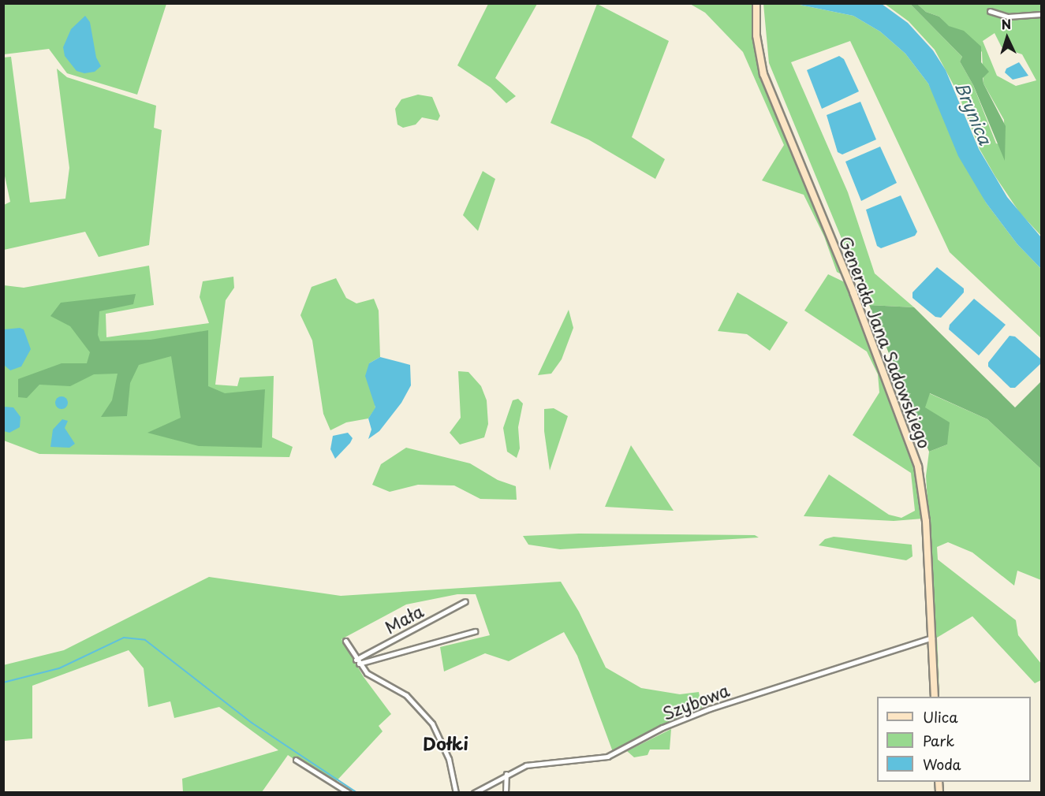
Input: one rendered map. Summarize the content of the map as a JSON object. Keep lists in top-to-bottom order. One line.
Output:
{"streets":{"street":["Generała Jana Sadowskiego","Mała","Szybowa"]},"crossings":[["Generała Jana Sadowskiego","Szybowa"]],"districts":["Dołki"],"water":["Brynica"],"legend":["Ulica","Park","Woda"],"north":"top"}
